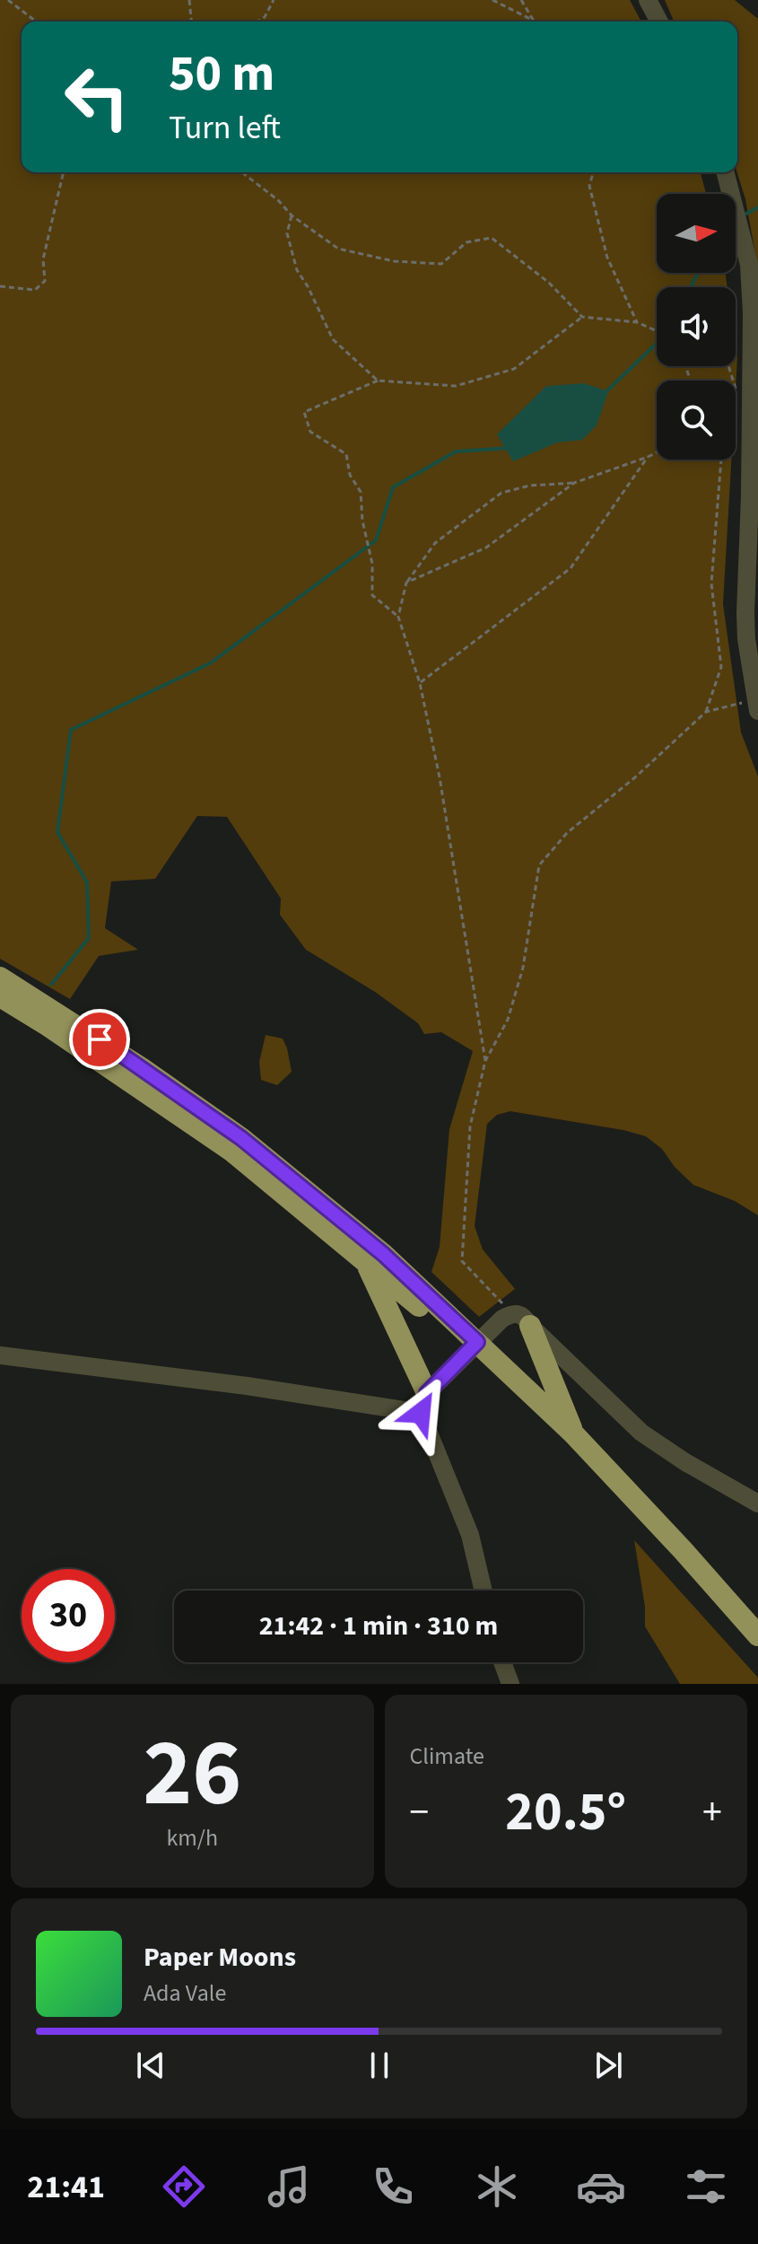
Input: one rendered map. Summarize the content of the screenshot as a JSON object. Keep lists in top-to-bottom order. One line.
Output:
{"north":"right","page":{"turn":["50 m","Turn left"],"limit":"30","trip":"21:42 · 1 min · 310 m","tile":[["26","km/h"],"Climate"],"heat":["−","20.5°","+"],"song":["Paper Moons","Ada Vale"],"tabs":"21:41"}}
